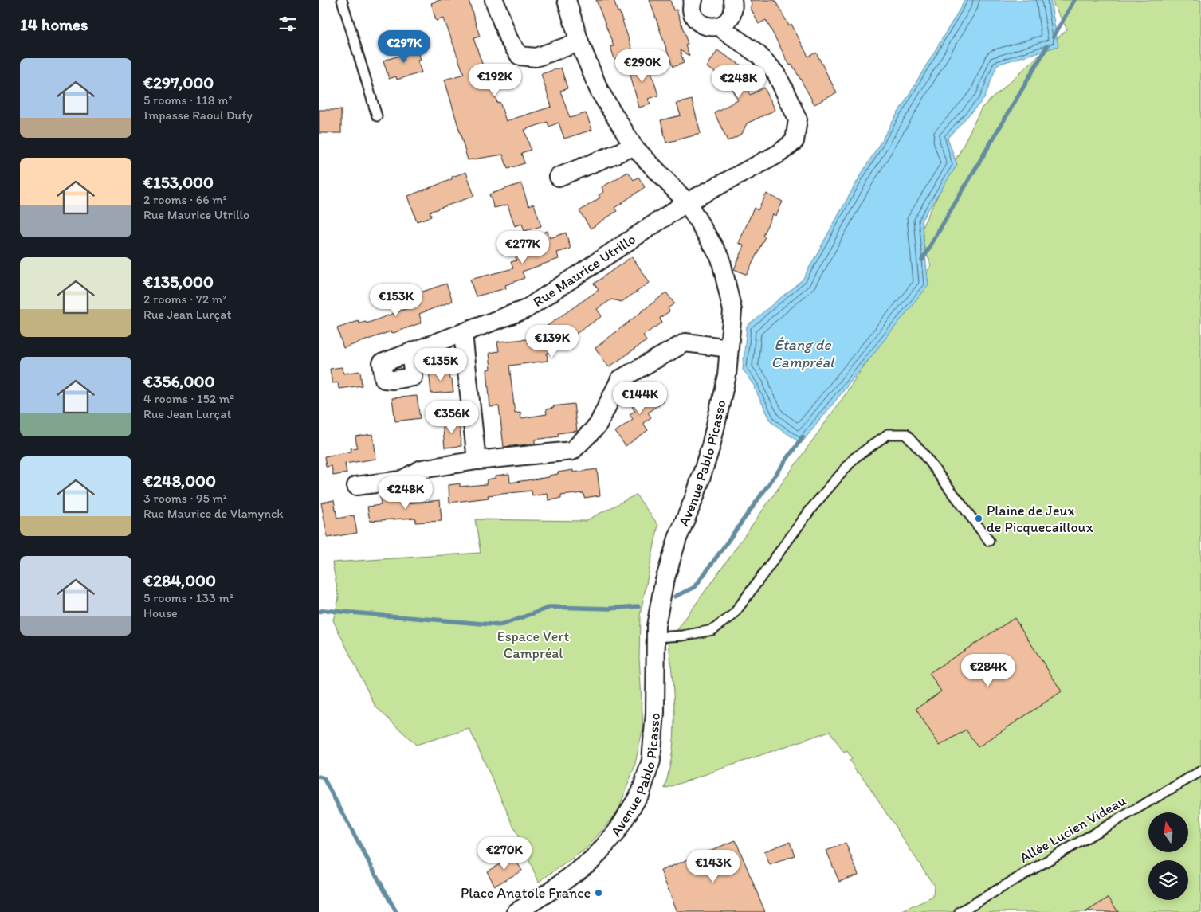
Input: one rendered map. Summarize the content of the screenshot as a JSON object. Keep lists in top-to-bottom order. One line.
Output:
{"streets":{"street":["Rue Maurice Utrillo","Avenue Pablo Picasso"],"lane":["Allée Lucien Videau"]},"crossings":[["Rue Maurice Utrillo","Avenue Pablo Picasso"]],"water":["Étang de Campréal"],"parks":["Espace Vert Campréal"],"places":["Plaine de Jeux de Picquecailloux","Place Anatole France"],"north":"top","page":{"heading":"14 homes","price":["€297K","€290K","€192K","€248K","€277K","€153K","€139K","€135K","€144K","€356K","€248K","€284K","€270K","€143K"],"list":[{"name":"€297,000","note":"5 rooms · 118 m² · Impasse Raoul Dufy"},{"name":"€153,000","note":"2 rooms · 66 m² · Rue Maurice Utrillo"},{"name":"€135,000","note":"2 rooms · 72 m² · Rue Jean Lurçat"},{"name":"€356,000","note":"4 rooms · 152 m² · Rue Jean Lurçat"},{"name":"€248,000","note":"3 rooms · 95 m² · Rue Maurice de Vlamynck"},{"name":"€284,000","note":"5 rooms · 133 m² · House"}]}}
